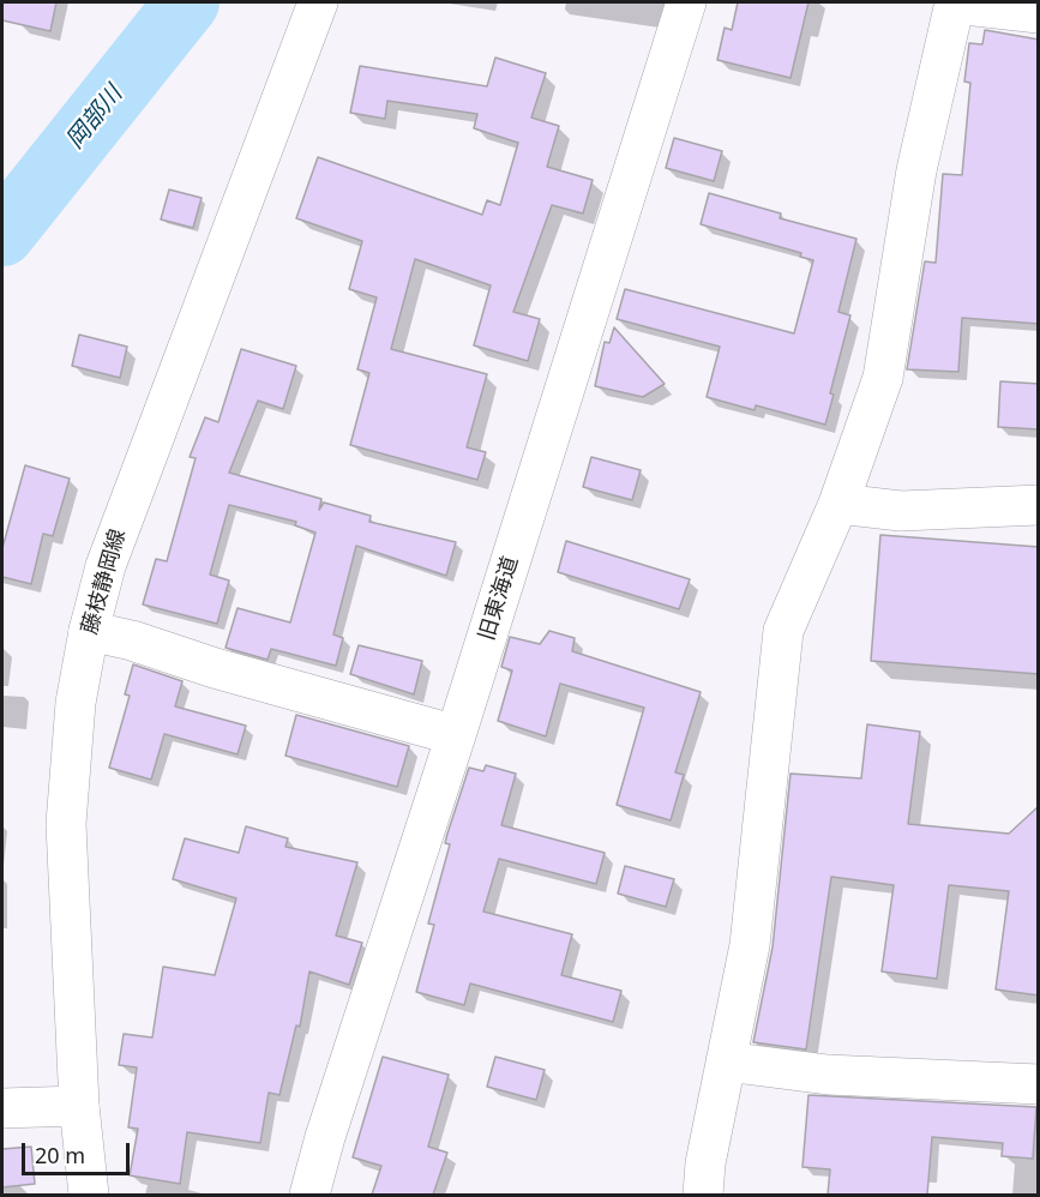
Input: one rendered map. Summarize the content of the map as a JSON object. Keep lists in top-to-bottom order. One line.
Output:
{"streets":{"street":["藤枝静岡線","旧東海道"]},"water":["岡部川"],"scale_bar":"20 m"}
